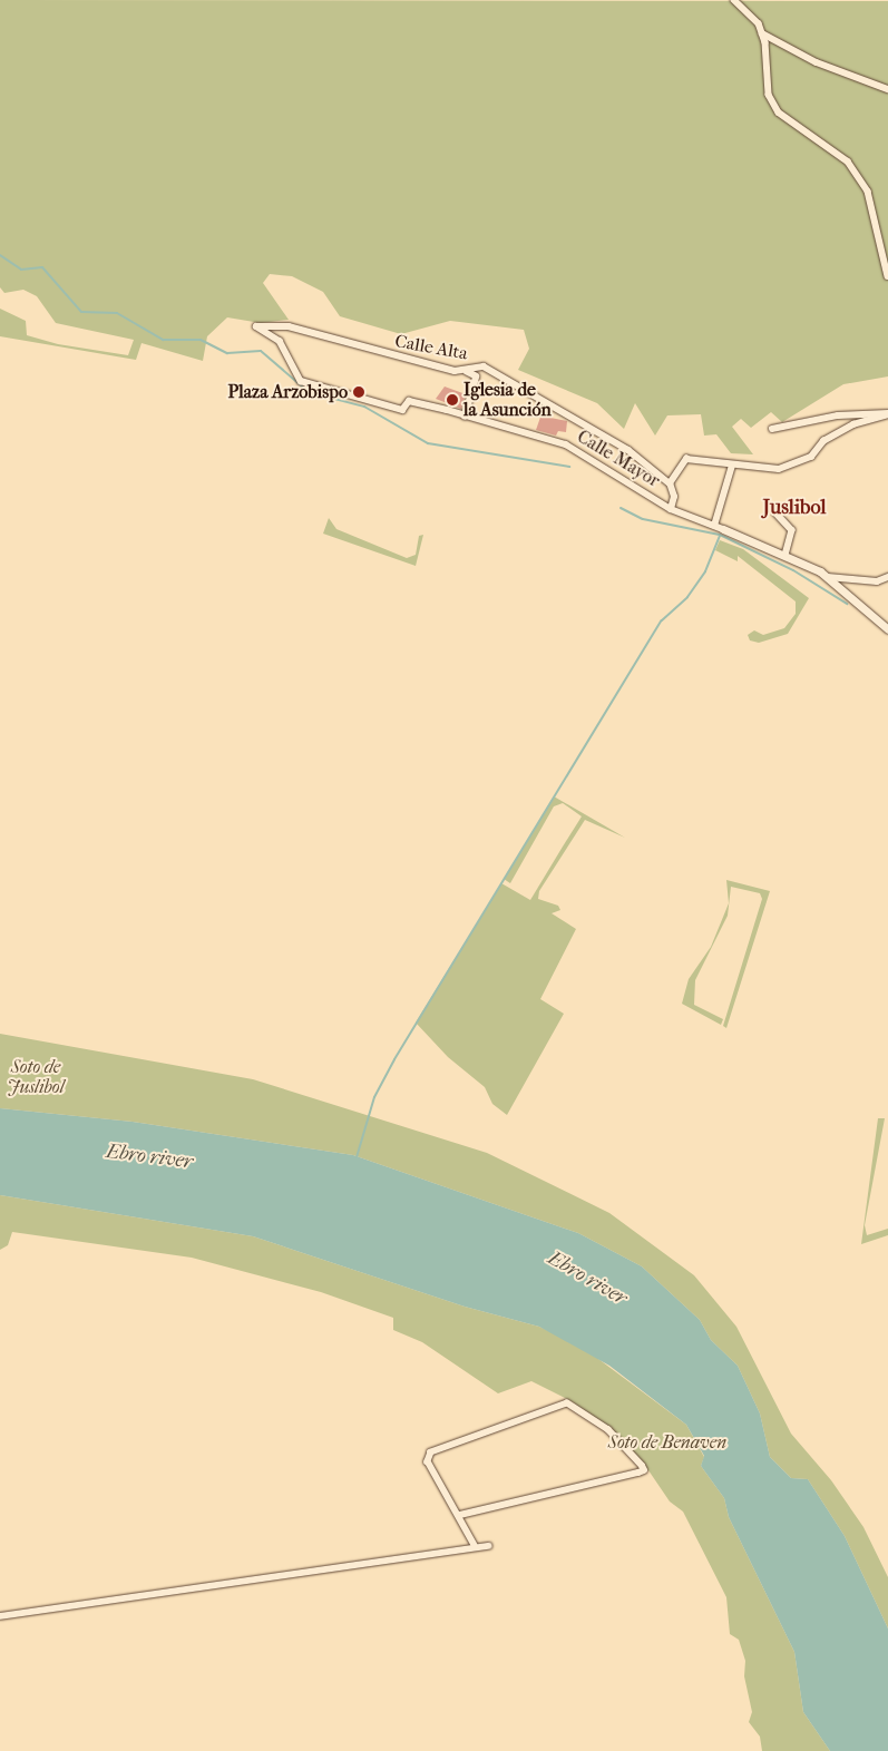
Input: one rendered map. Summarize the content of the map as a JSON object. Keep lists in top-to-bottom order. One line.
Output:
{"streets":{"street":["Calle Alta","Calle Mayor"]},"crossings":[["Calle Alta","Calle Mayor"]],"districts":["Juslibol"],"water":["Ebro river"],"parks":["Soto de Juslibol","Soto de Benaven"],"places":["Plaza Arzobispo","Iglesia de la Asunción"]}
